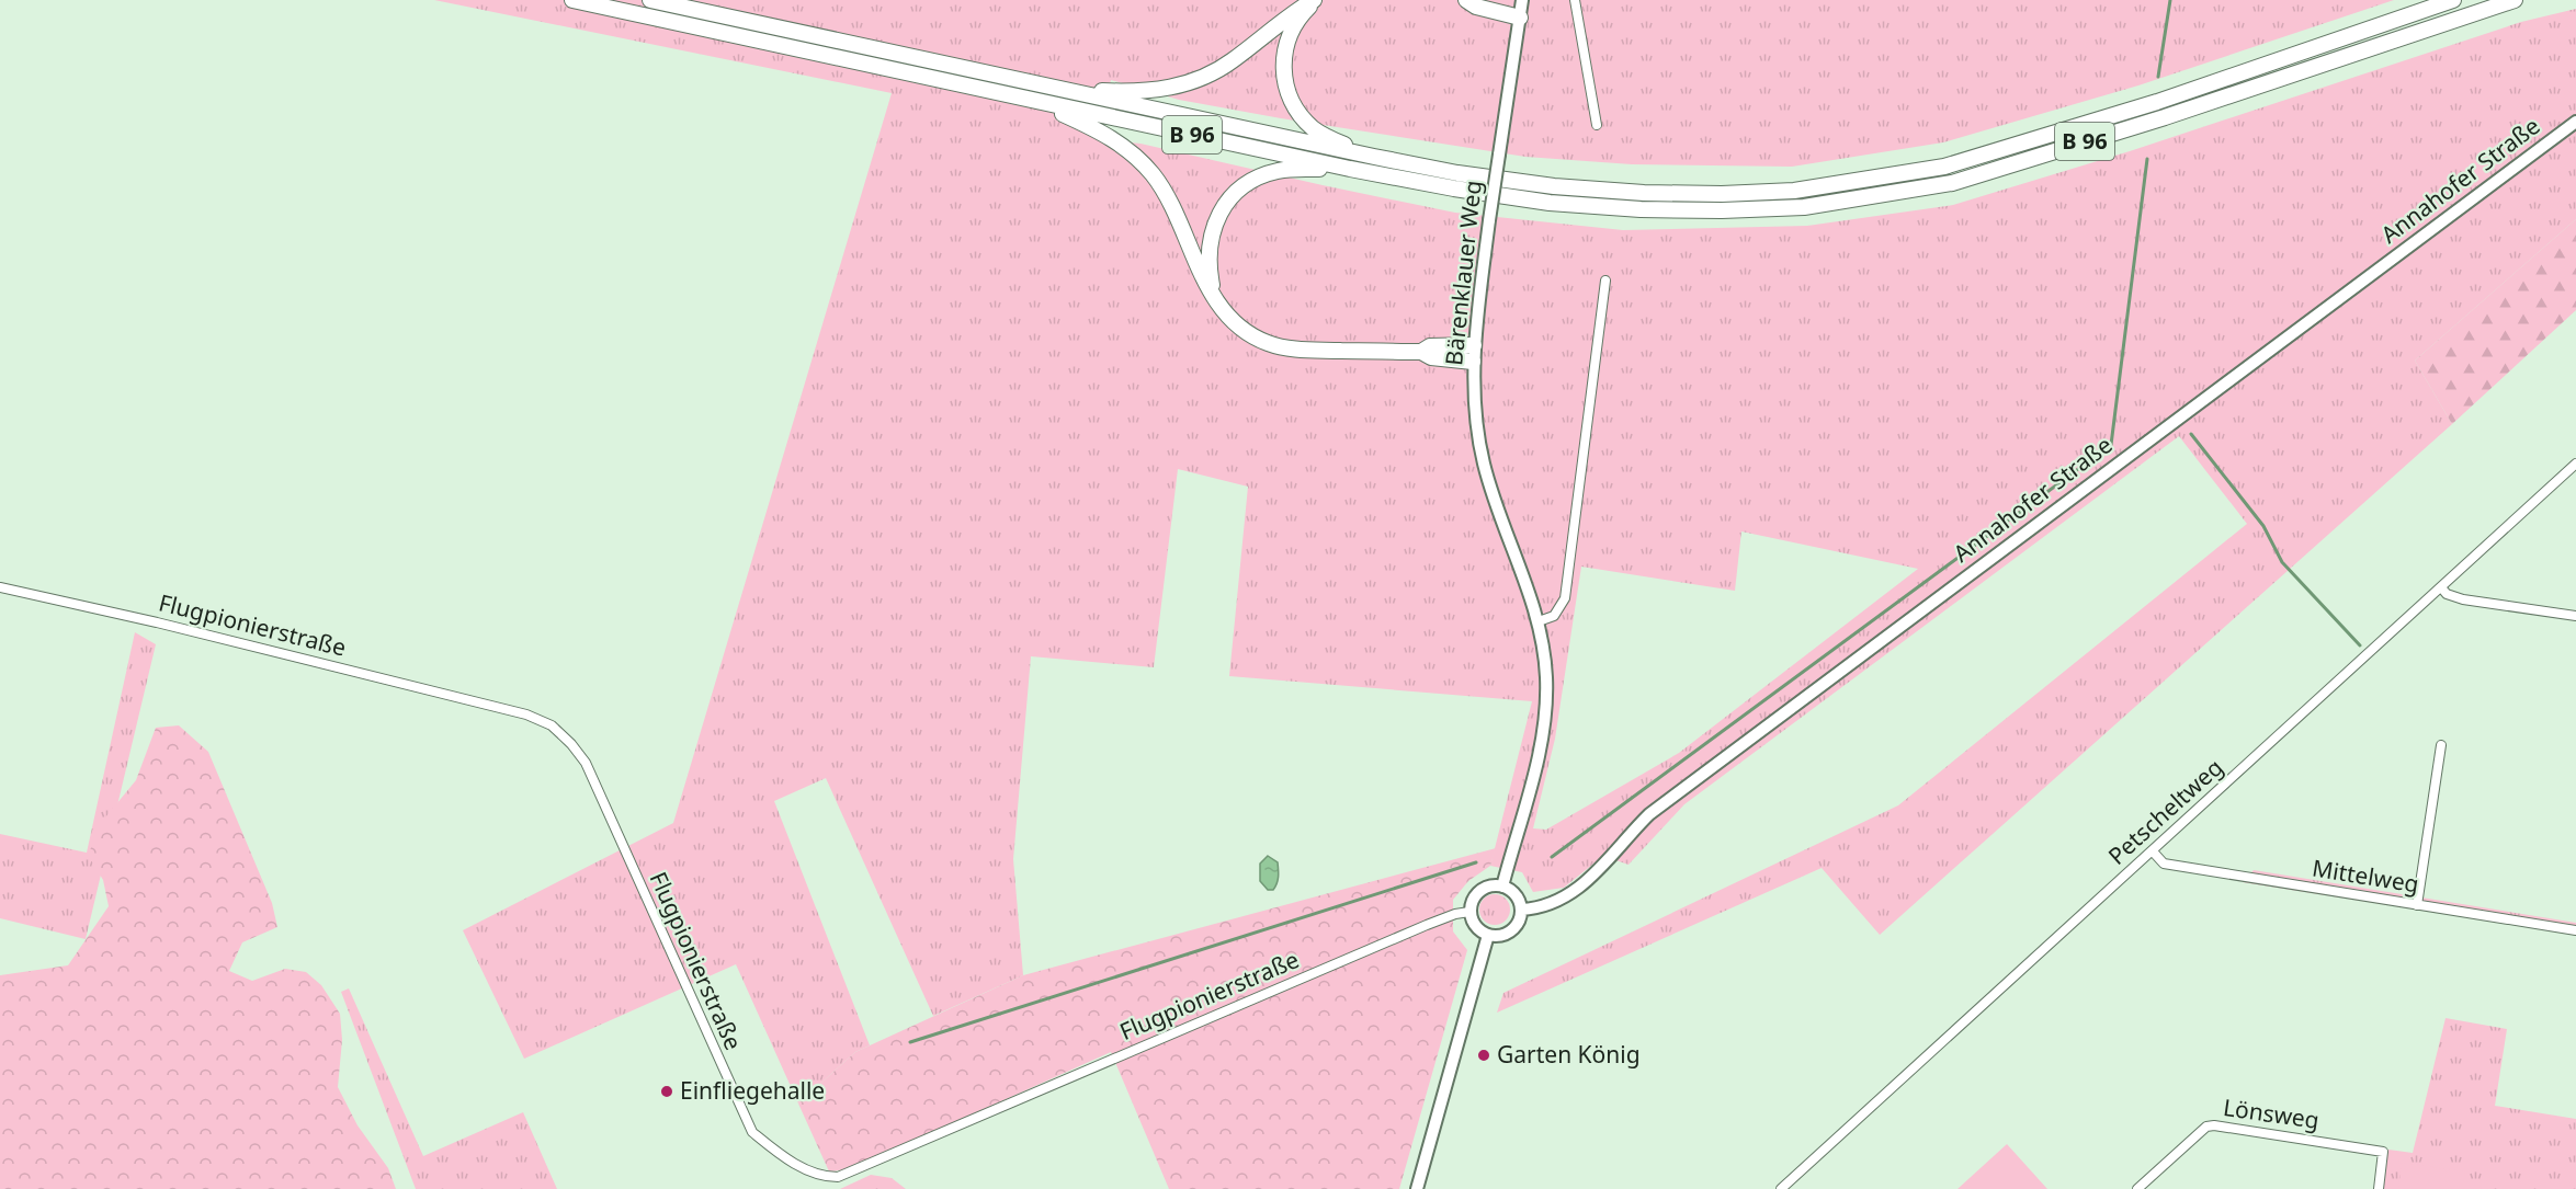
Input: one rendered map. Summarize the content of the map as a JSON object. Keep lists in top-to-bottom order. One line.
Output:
{"streets":{"highway":["B 96"],"street":["Annahofer Straße","Bärenklauer Weg","Flugpionierstraße","Petscheltweg","Mittelweg","Lönsweg"]},"crossings":[["Annahofer Straße","Bärenklauer Weg"],["Annahofer Straße","Flugpionierstraße"],["Bärenklauer Weg","Flugpionierstraße"],["Petscheltweg","Mittelweg"]],"places":["Garten König","Einfliegehalle"]}
